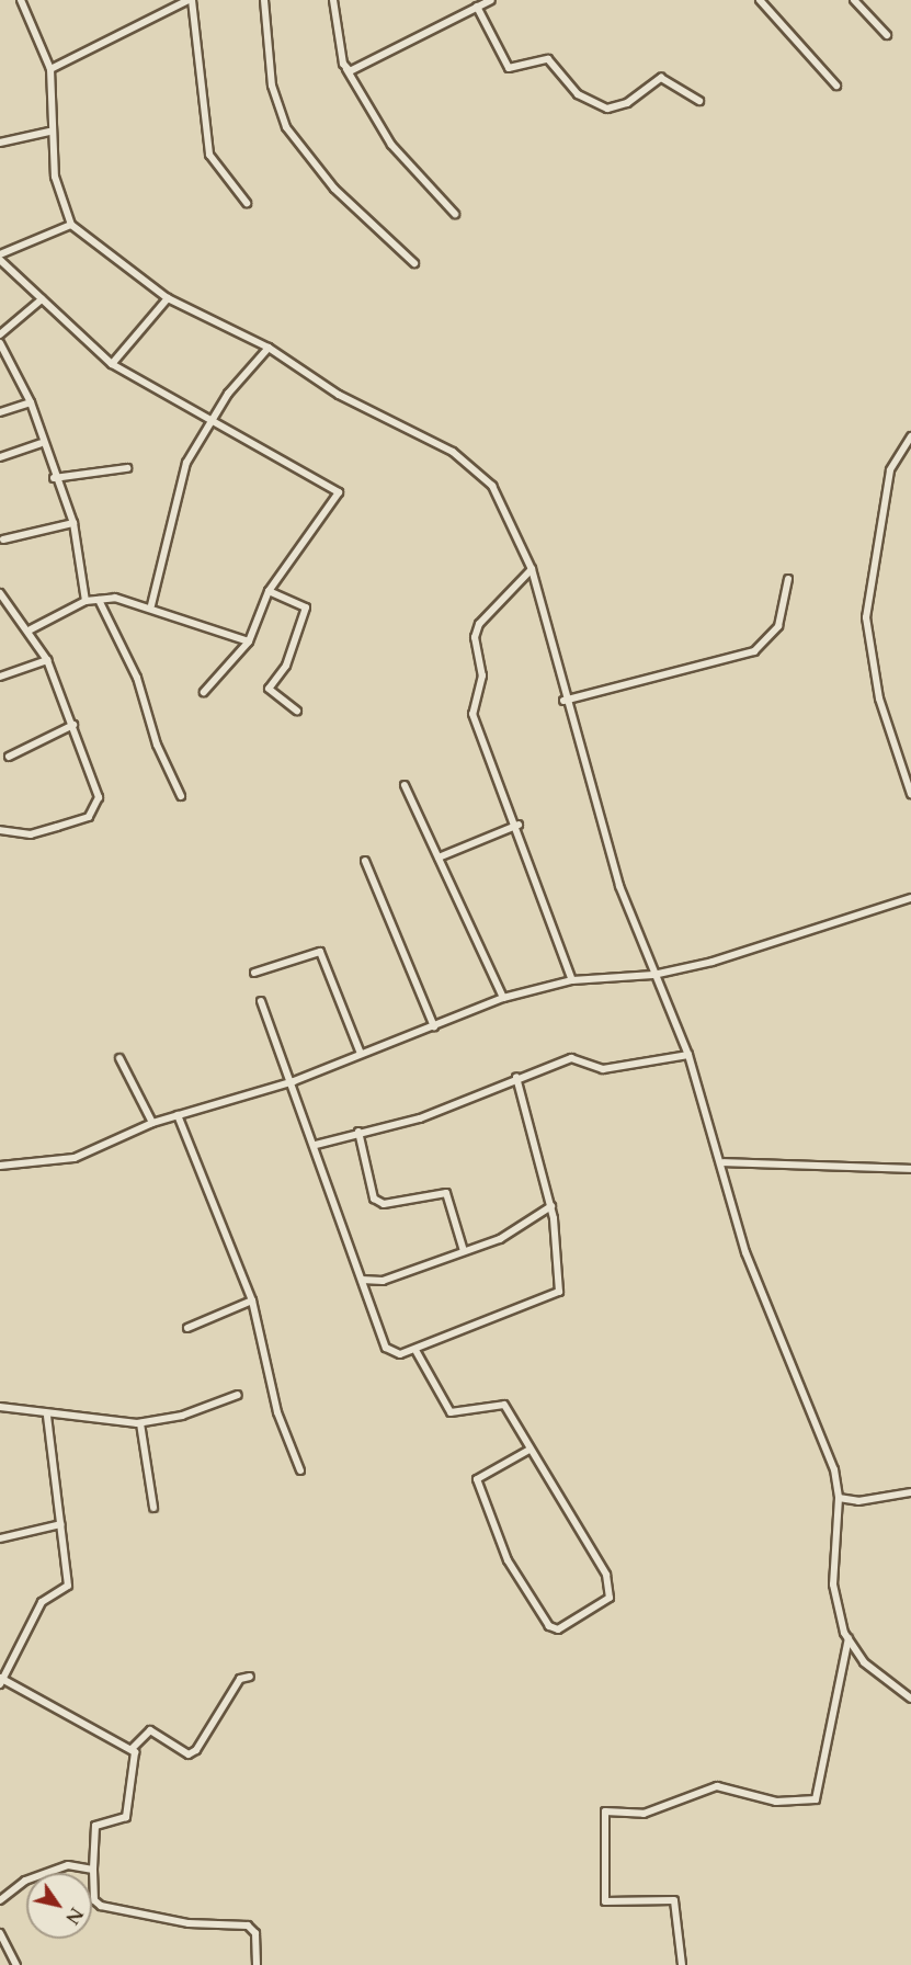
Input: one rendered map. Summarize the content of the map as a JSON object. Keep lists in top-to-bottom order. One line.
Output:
{"north":"bottom right"}
